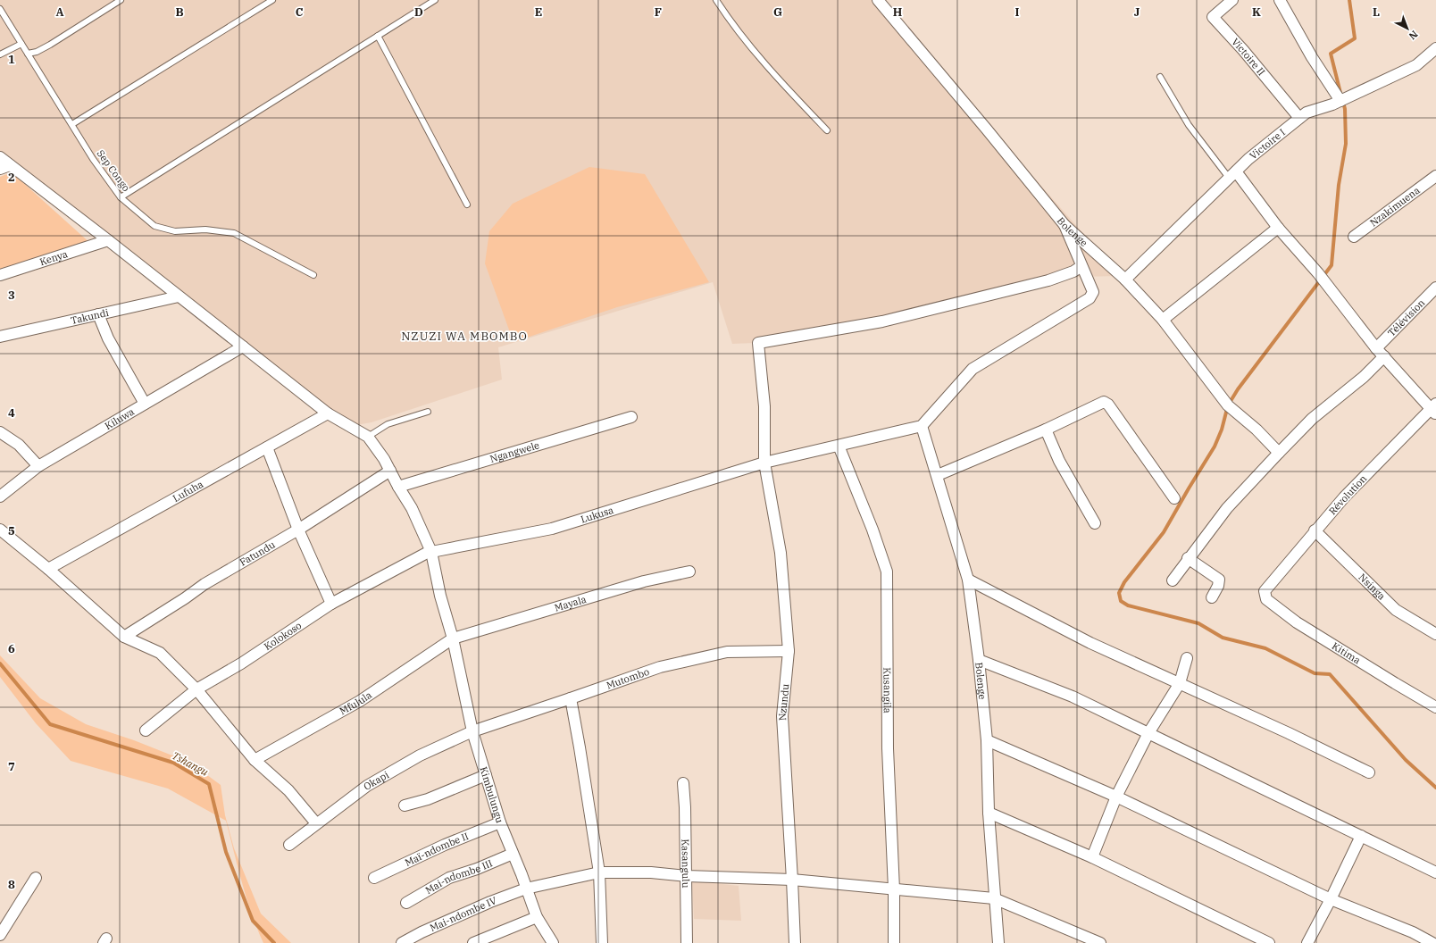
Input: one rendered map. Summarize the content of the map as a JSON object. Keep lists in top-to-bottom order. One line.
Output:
{"streets":{"street":["Victoire II","Victoire I","Nzakimuena","Bolenge","Kenya","Takundi","Télévision","Kiluwa","Ngangwele","Lufuha","Révolution","Lukusa","Fatundu","Nsinga","Mayala","Kolokoso","Kitima","Mutombo","Kusangila","Nzundu","Mfulula","Okapi","Kimbulungu","Maï-ndombe II","Kasangulu","Mai-ndombe III","Mai-ndombe IV"],"lane":["Sep Congo"]},"crossings":[["Victoire II","Victoire I"],["Victoire I","Bolenge"],["Bolenge","Télévision"],["Bolenge","Lukusa"],["Bolenge","Mai-ndombe IV"],["Ngangwele","Kimbulungu"],["Révolution","Nsinga"],["Révolution","Kitima"],["Lukusa","Kolokoso"],["Lukusa","Kusangila"],["Lukusa","Nzundu"],["Lukusa","Kimbulungu"],["Fatundu","Kimbulungu"],["Mayala","Mfulula"],["Mayala","Kimbulungu"],["Kolokoso","Kimbulungu"],["Mutombo","Nzundu"],["Mutombo","Okapi"],["Mutombo","Kimbulungu"],["Kusangila","Mai-ndombe IV"],["Nzundu","Mai-ndombe IV"],["Mfulula","Kimbulungu"],["Okapi","Kimbulungu"],["Kimbulungu","Maï-ndombe II"],["Kimbulungu","Mai-ndombe III"],["Kimbulungu","Mai-ndombe IV"],["Kasangulu","Mai-ndombe IV"]],"districts":["NZUZI WA MBOMBO"],"water":["Tshangu"],"north":"bottom right","grid":{"columns":["A","B","C","D","E","F","G","H","I","J","K","L"],"rows":["1","2","3","4","5","6","7","8"]}}
